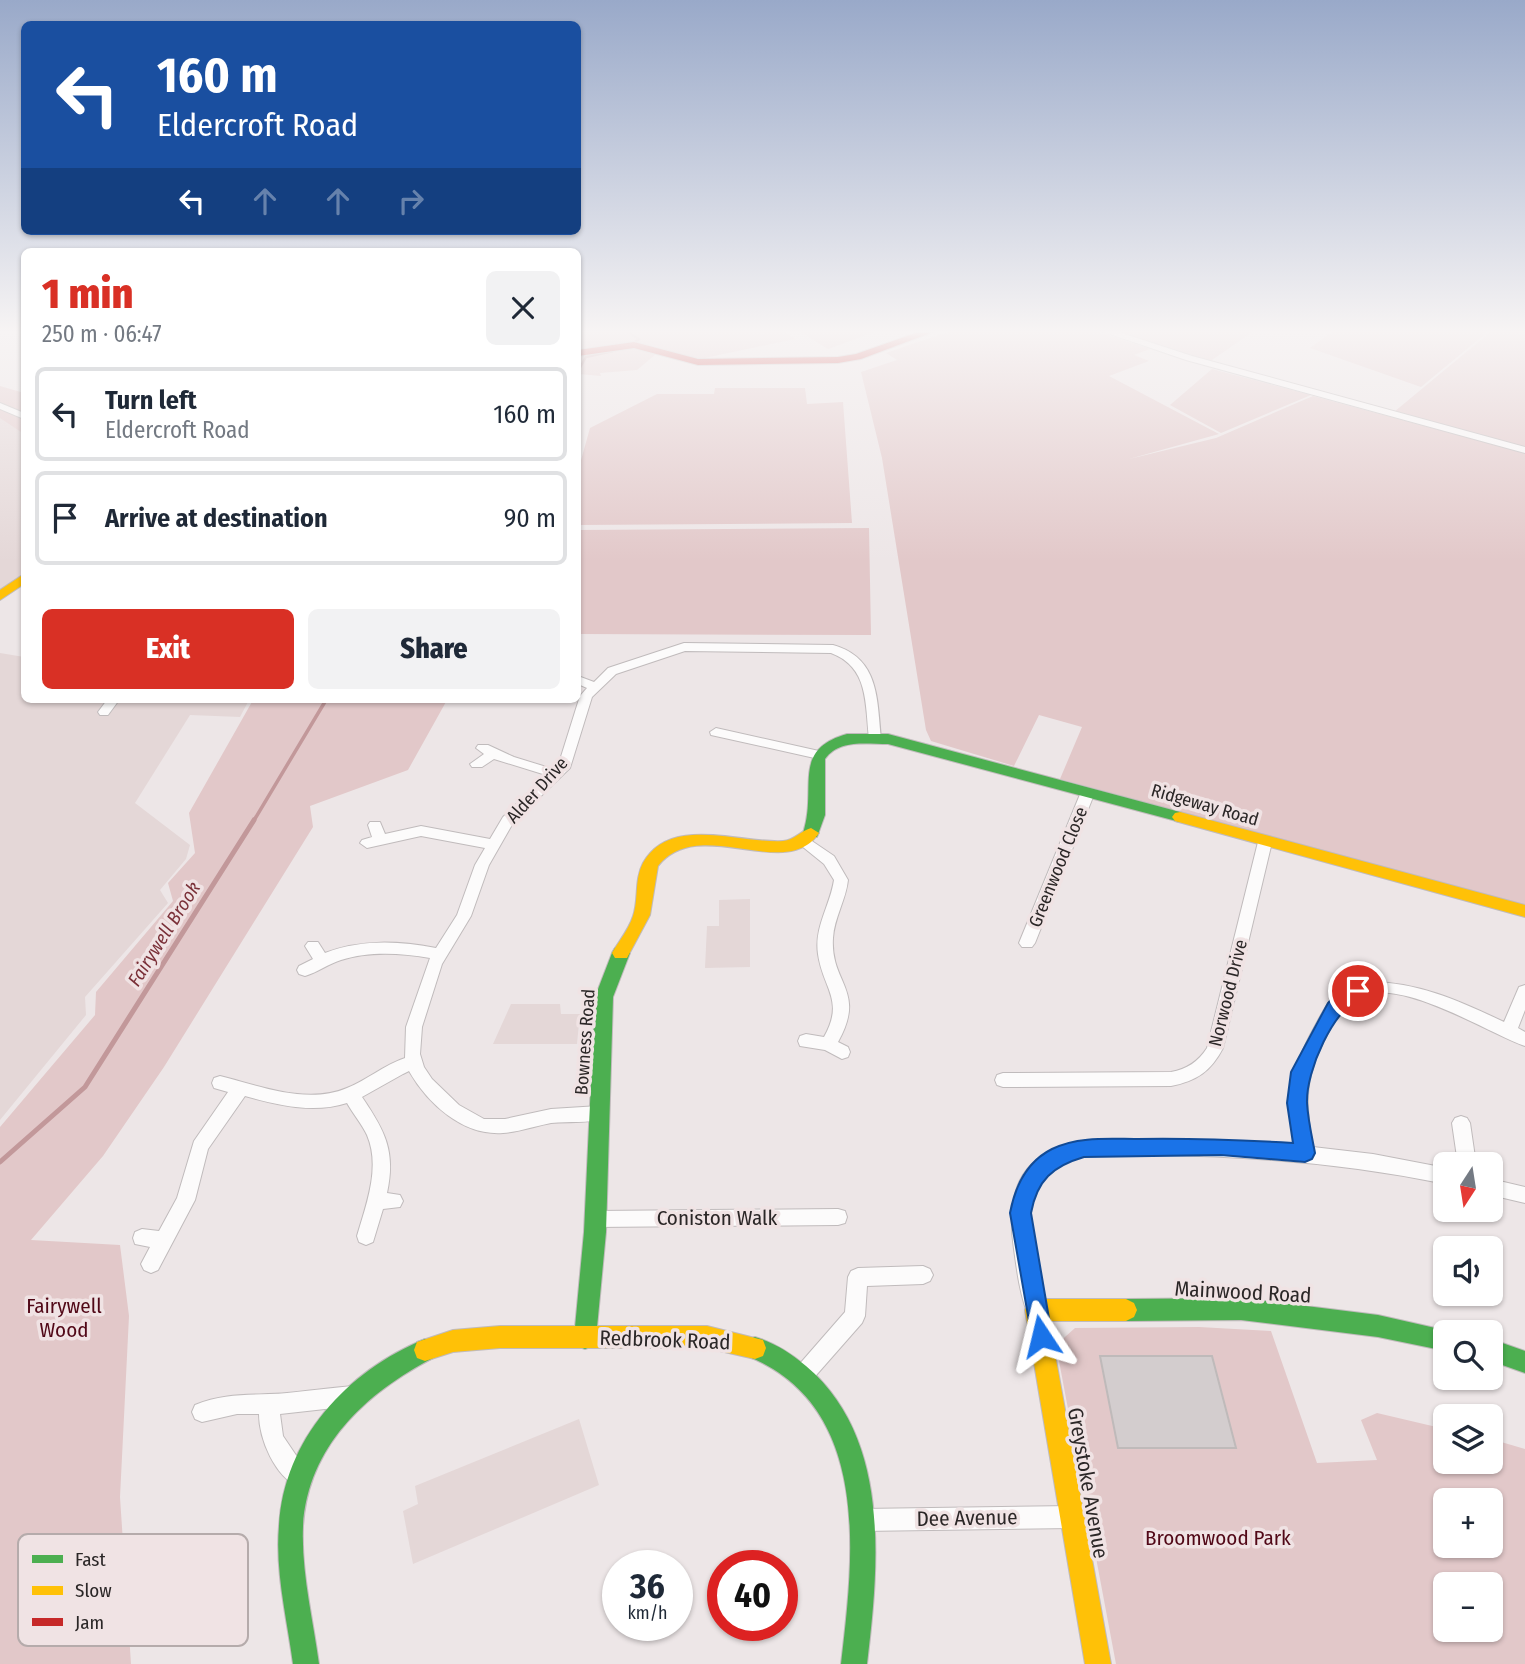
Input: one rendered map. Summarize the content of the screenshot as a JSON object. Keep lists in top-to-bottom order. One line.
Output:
{"streets":{"street":["Alder Drive","Ridgeway Road","Greenwood Close","Norwood Drive","Bowness Road","Coniston Walk","Mainwood Road","Redbrook Road","Greystoke Avenue","Dee Avenue"]},"crossings":[["Ridgeway Road","Greenwood Close"],["Ridgeway Road","Norwood Drive"],["Bowness Road","Coniston Walk"],["Bowness Road","Redbrook Road"],["Mainwood Road","Greystoke Avenue"],["Redbrook Road","Dee Avenue"],["Greystoke Avenue","Dee Avenue"]],"water":["Fairywell Brook"],"parks":["Fairywell Wood","Broomwood Park"],"legend":["Fast","Slow","Jam"],"north":"bottom","page":{"turn":["160 m","Eldercroft Road"],"heading":["1 min","250 m · 06:47"],"list":[{"name":"Turn left","note":"Eldercroft Road","value":"160 m"},{"name":"Arrive at destination","value":"90 m"}],"buttons":["Exit","Share"],"map_buttons":["+","−"],"speed":"36 km/h","limit":"40"}}
